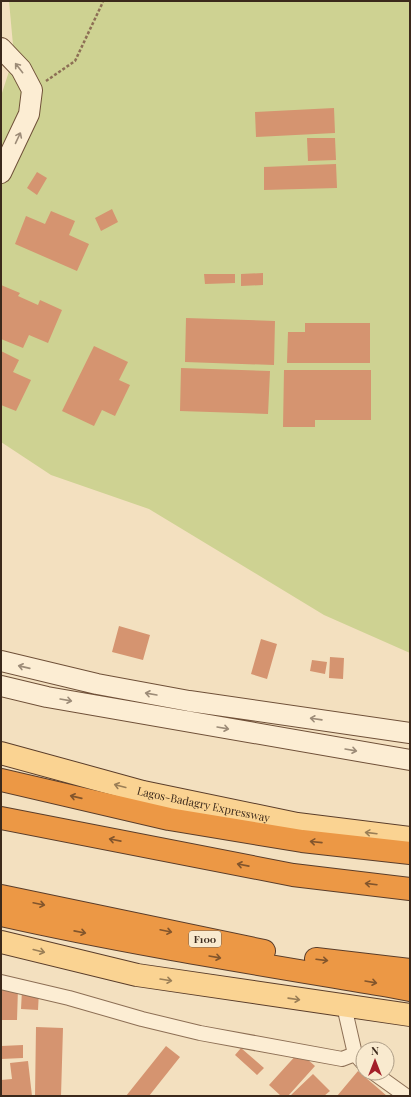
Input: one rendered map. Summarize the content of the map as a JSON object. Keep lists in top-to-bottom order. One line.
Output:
{"streets":{"highway":["F100"],"main road":["Lagos-Badagry Expressway"]},"north":"top"}
